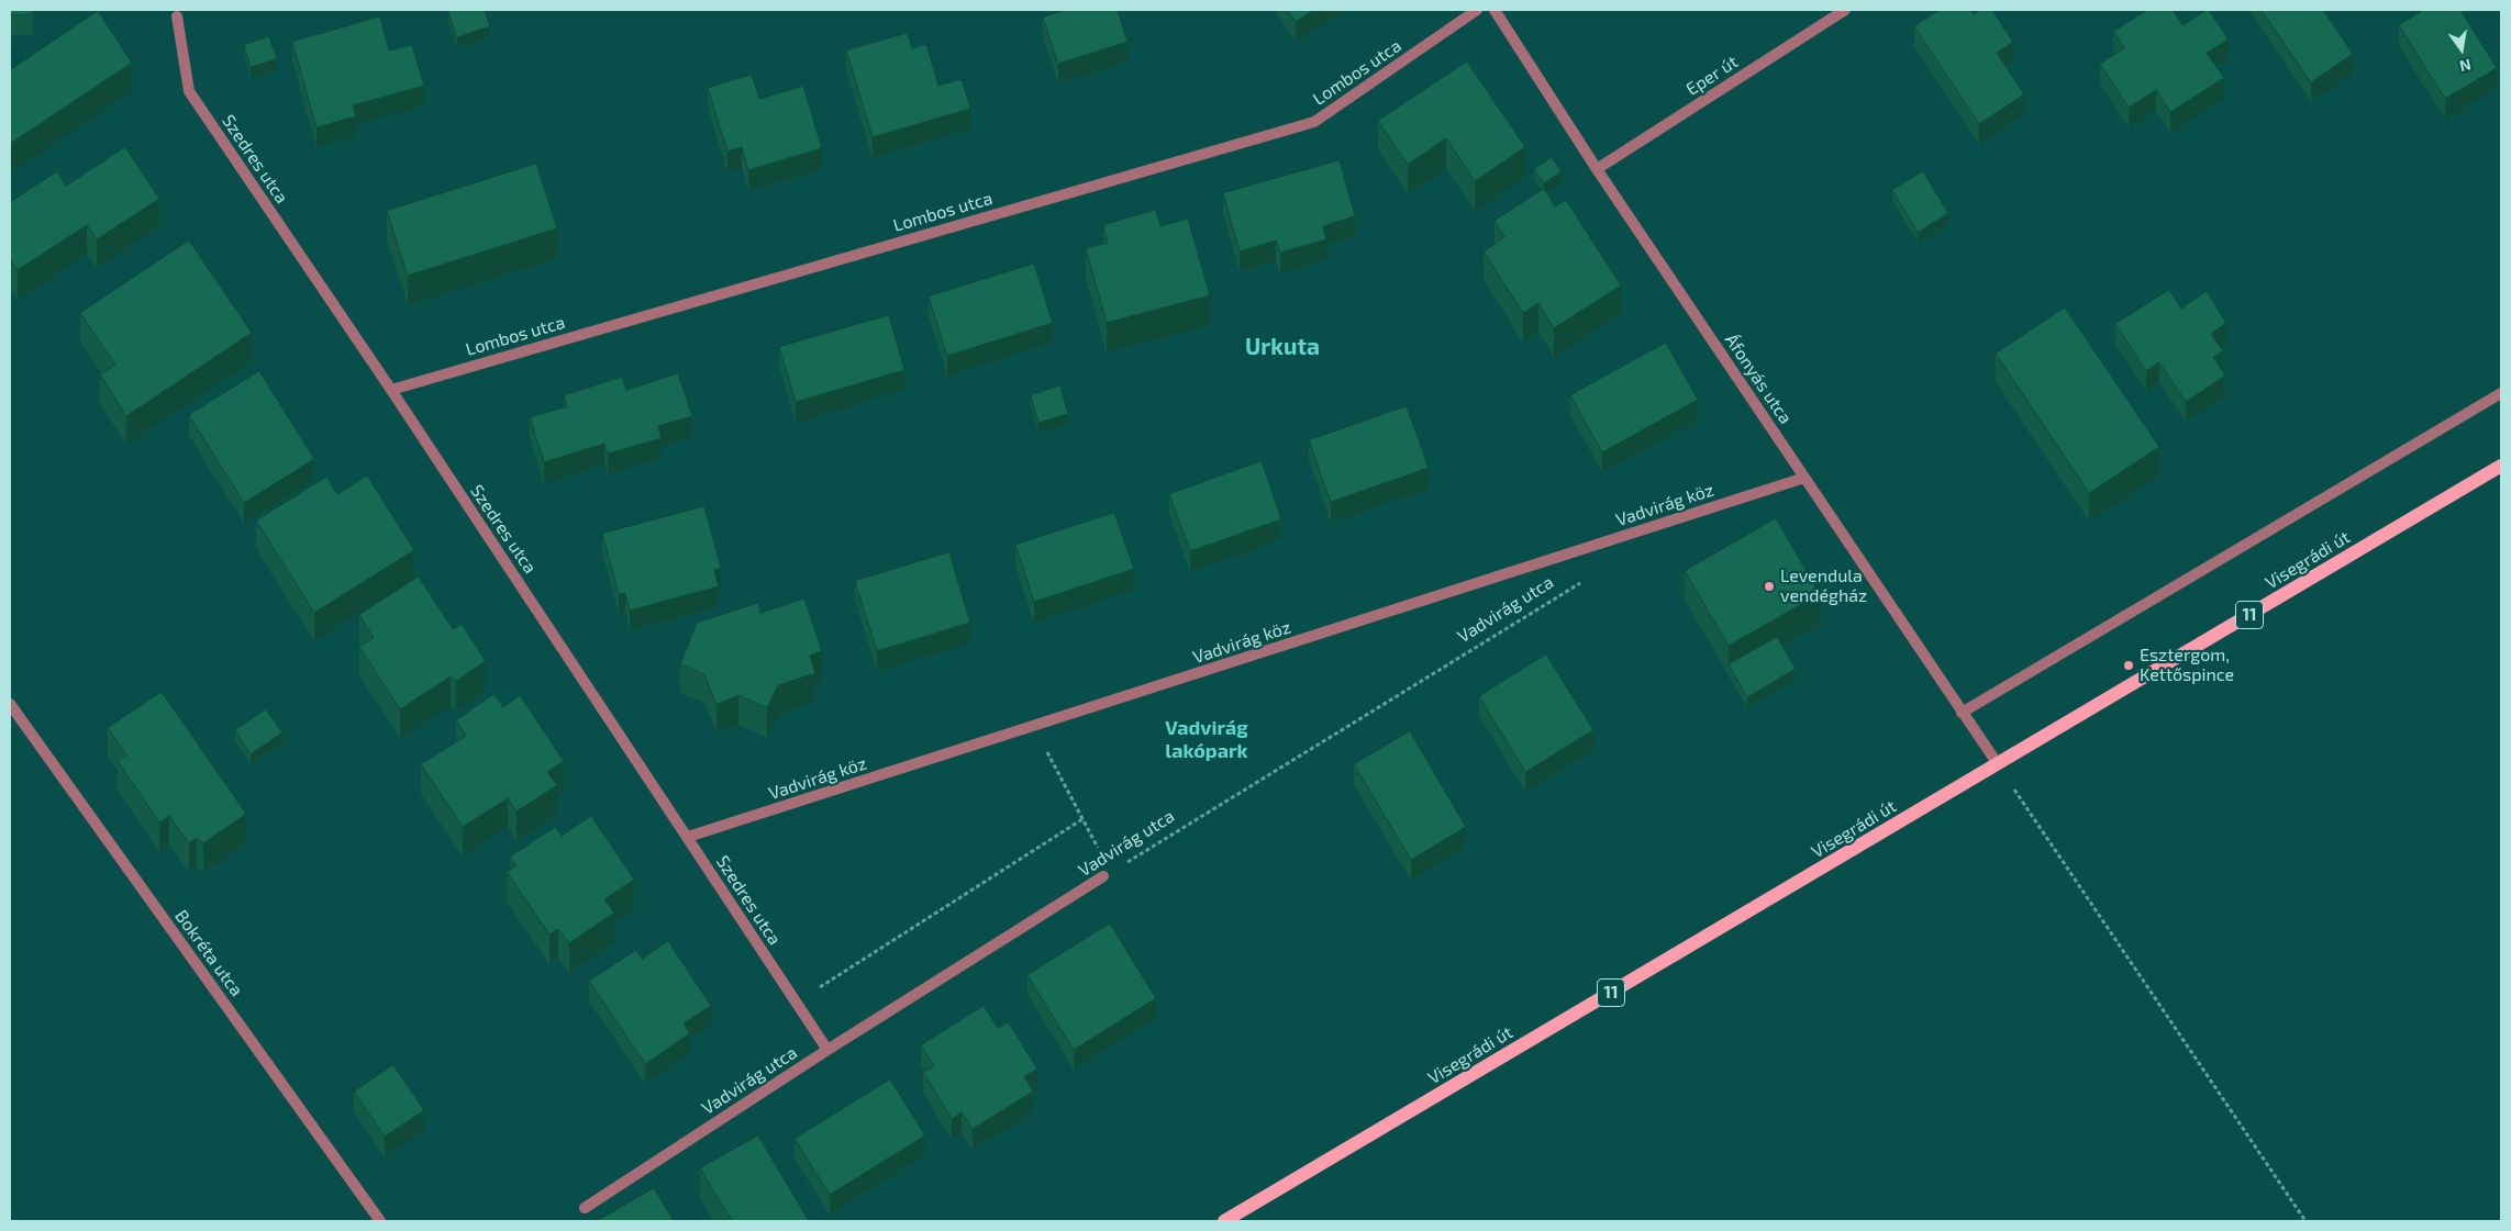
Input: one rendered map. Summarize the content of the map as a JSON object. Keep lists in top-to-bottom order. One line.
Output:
{"streets":{"main road":["Visegrádi út","11"],"street":["Lombos utca","Eper út","Szedres utca","Áfonyás utca","Vadvirág köz","Vadvirág utca","Bokréta utca"]},"crossings":[["Lombos utca","Szedres utca"],["Eper út","Áfonyás utca"],["Szedres utca","Vadvirág köz"],["Szedres utca","Vadvirág utca"],["Áfonyás utca","Vadvirág köz"],["Áfonyás utca","Visegrádi út"]],"districts":["Urkuta","Vadvirág lakópark"],"places":["Levendula vendégház","Esztergom, Kettőspince"],"north":"bottom"}
